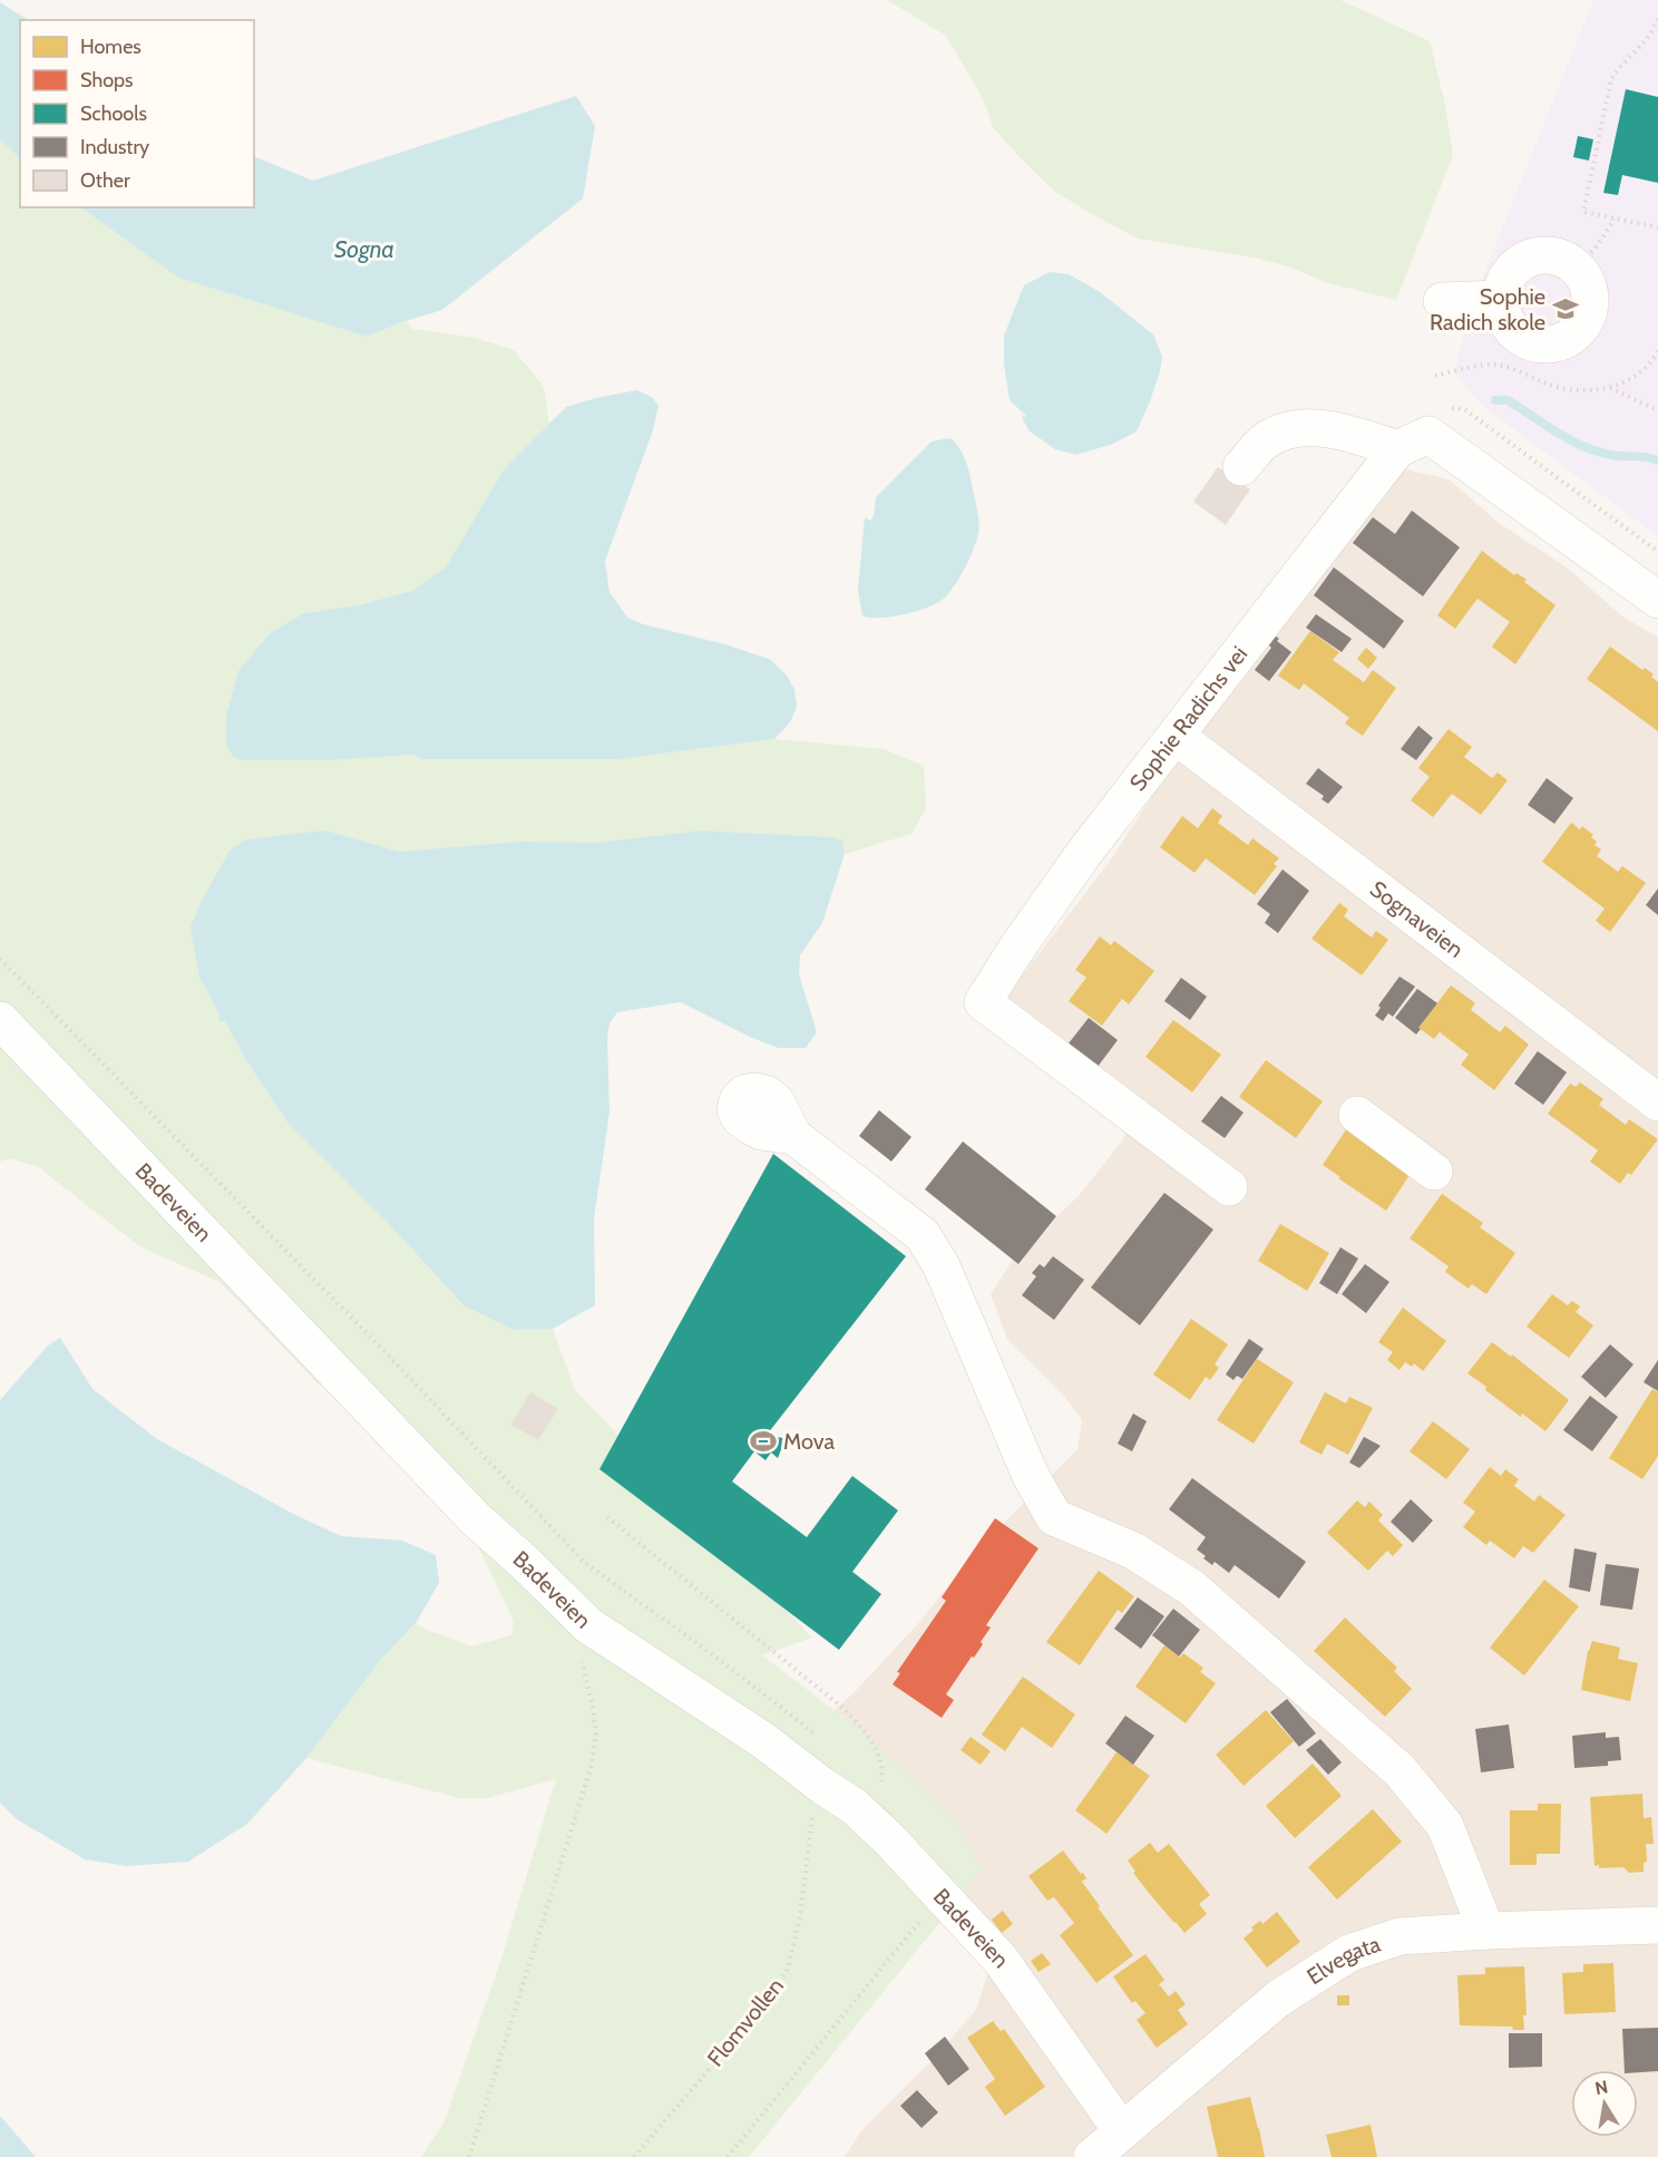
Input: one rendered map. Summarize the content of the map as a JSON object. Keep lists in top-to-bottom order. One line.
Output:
{"streets":{"street":["Sophie Radichs vei","Sognaveien","Badeveien","Elvegata"],"path":["Flomvollen"]},"crossings":[["Sophie Radichs vei","Sognaveien"],["Badeveien","Elvegata"],["Badeveien","Flomvollen"]],"water":["Sogna"],"places":{"school or university":["Sophie Radich skole"],"sports":["Mova"]},"legend":["Homes","Shops","Schools","Industry","Other"],"north":"top"}
